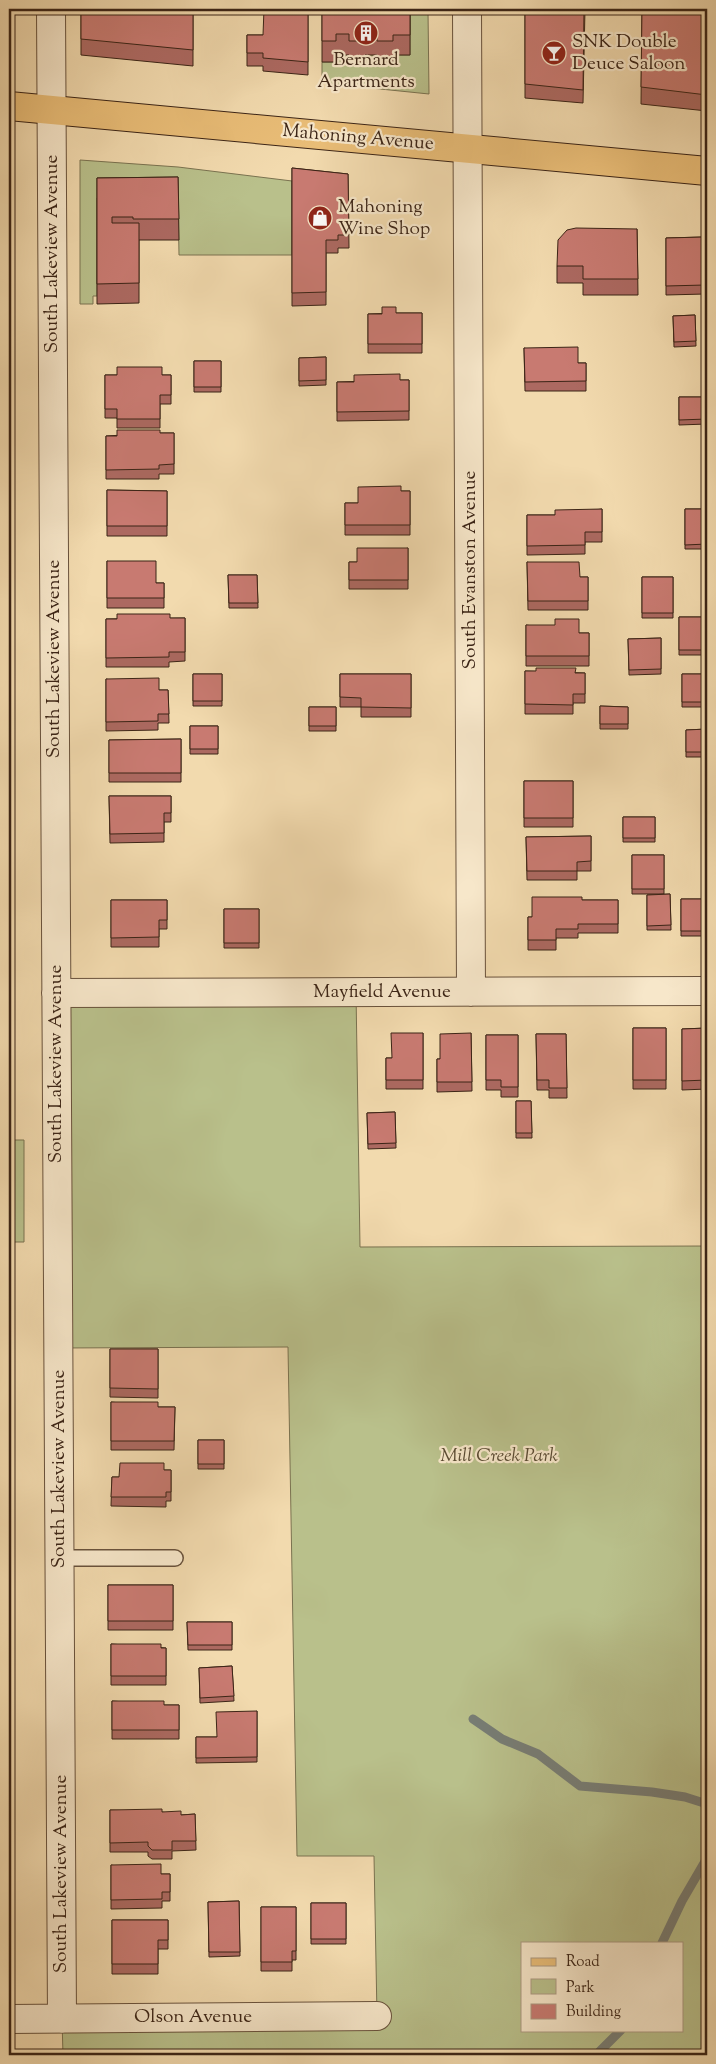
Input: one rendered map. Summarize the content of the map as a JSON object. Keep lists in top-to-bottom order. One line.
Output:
{"streets":{"main road":["Mahoning Avenue"],"street":["South Lakeview Avenue","South Evanston Avenue","Mayfield Avenue","Olson Avenue"]},"crossings":[["Mahoning Avenue","South Lakeview Avenue"],["Mahoning Avenue","South Evanston Avenue"],["South Lakeview Avenue","Mayfield Avenue"],["South Lakeview Avenue","Olson Avenue"],["South Evanston Avenue","Mayfield Avenue"]],"parks":["Mill Creek Park"],"places":{"building":["Bernard Apartments"],"bar":["SNK Double Deuce Saloon"],"shop":["Mahoning Wine Shop"]},"legend":["Road","Park","Building"]}
